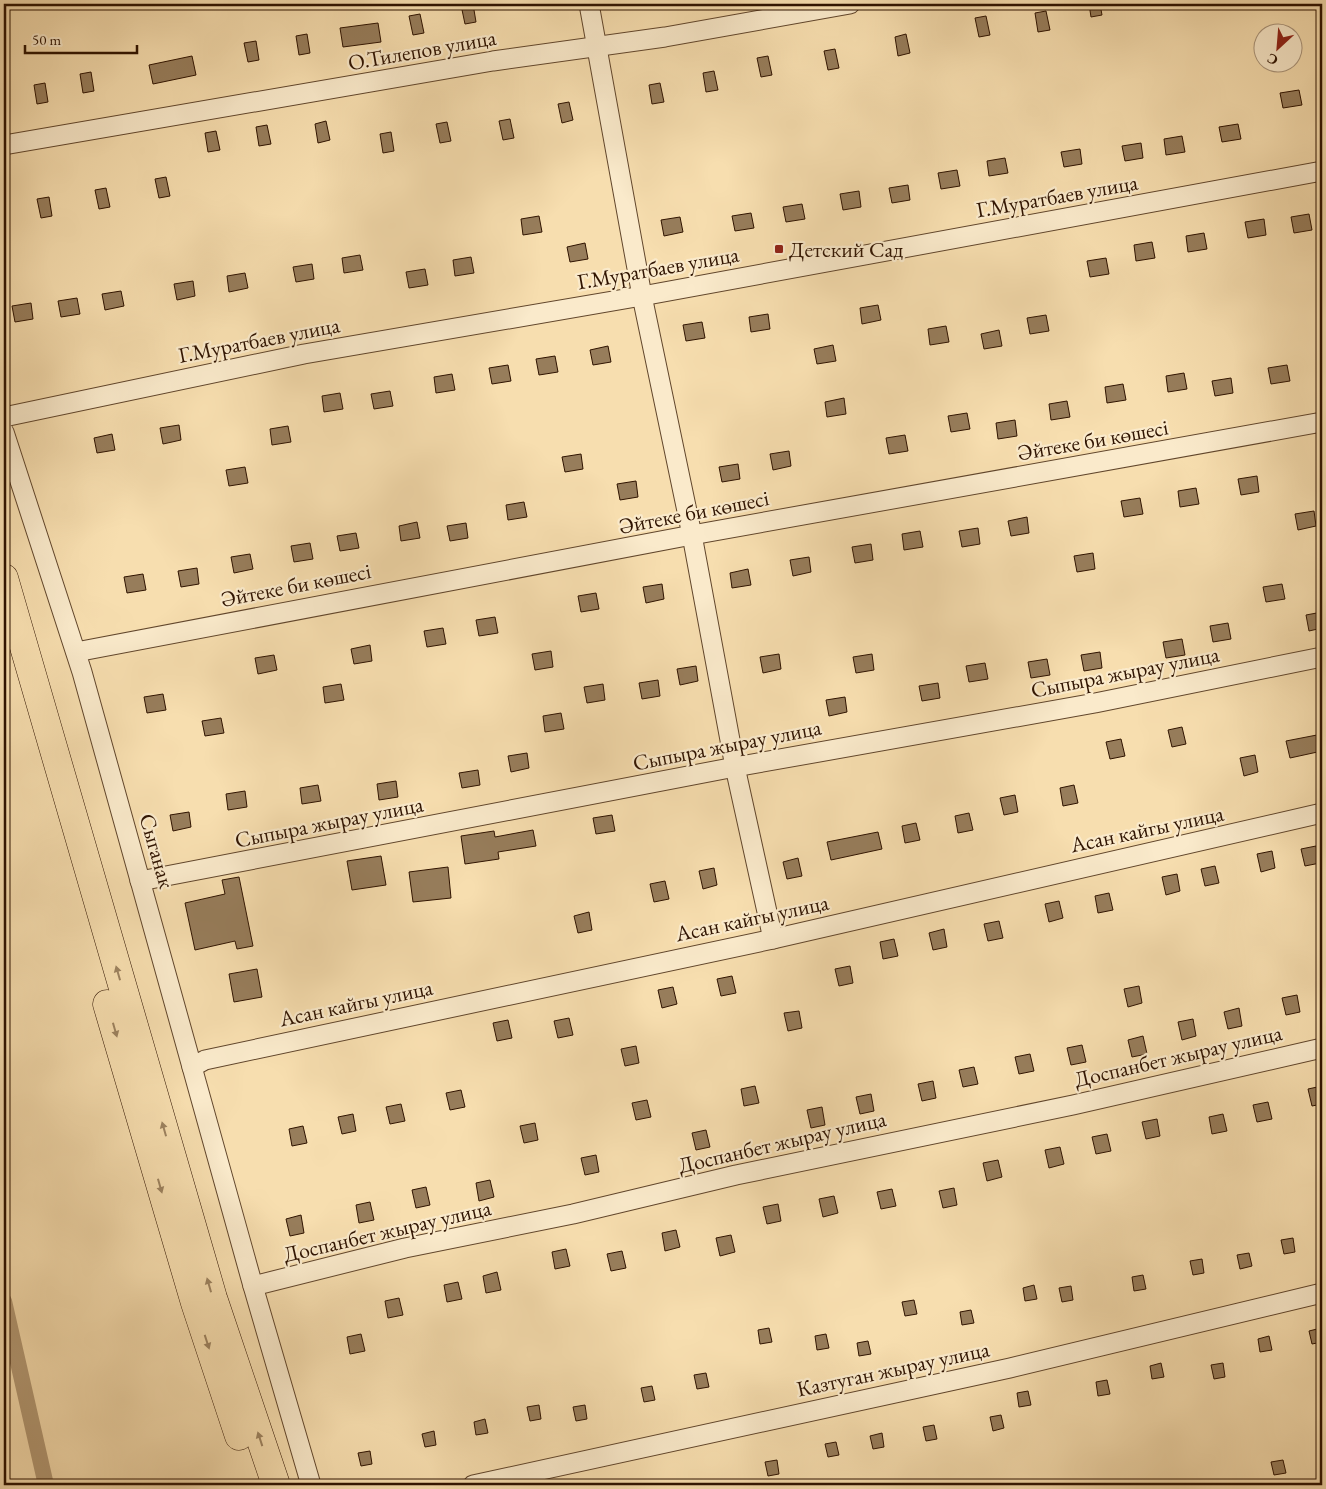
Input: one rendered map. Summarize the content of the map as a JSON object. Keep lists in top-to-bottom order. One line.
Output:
{"streets":{"street":["О.Тилепов улица","Г.Муратбаев улица","Әйтеке би көшесі","Сыпыра жырау улица","Асан кайгы улица","Сыганак","Доспанбет жырау улица","Казтуган жырау улица"]},"crossings":[["Әйтеке би көшесі","Сыганак"],["Сыпыра жырау улица","Сыганак"],["Асан кайгы улица","Сыганак"],["Сыганак","Доспанбет жырау улица"]],"places":{"transit":["Детский Сад"]},"scale_bar":"50 m","north":"bottom left"}
